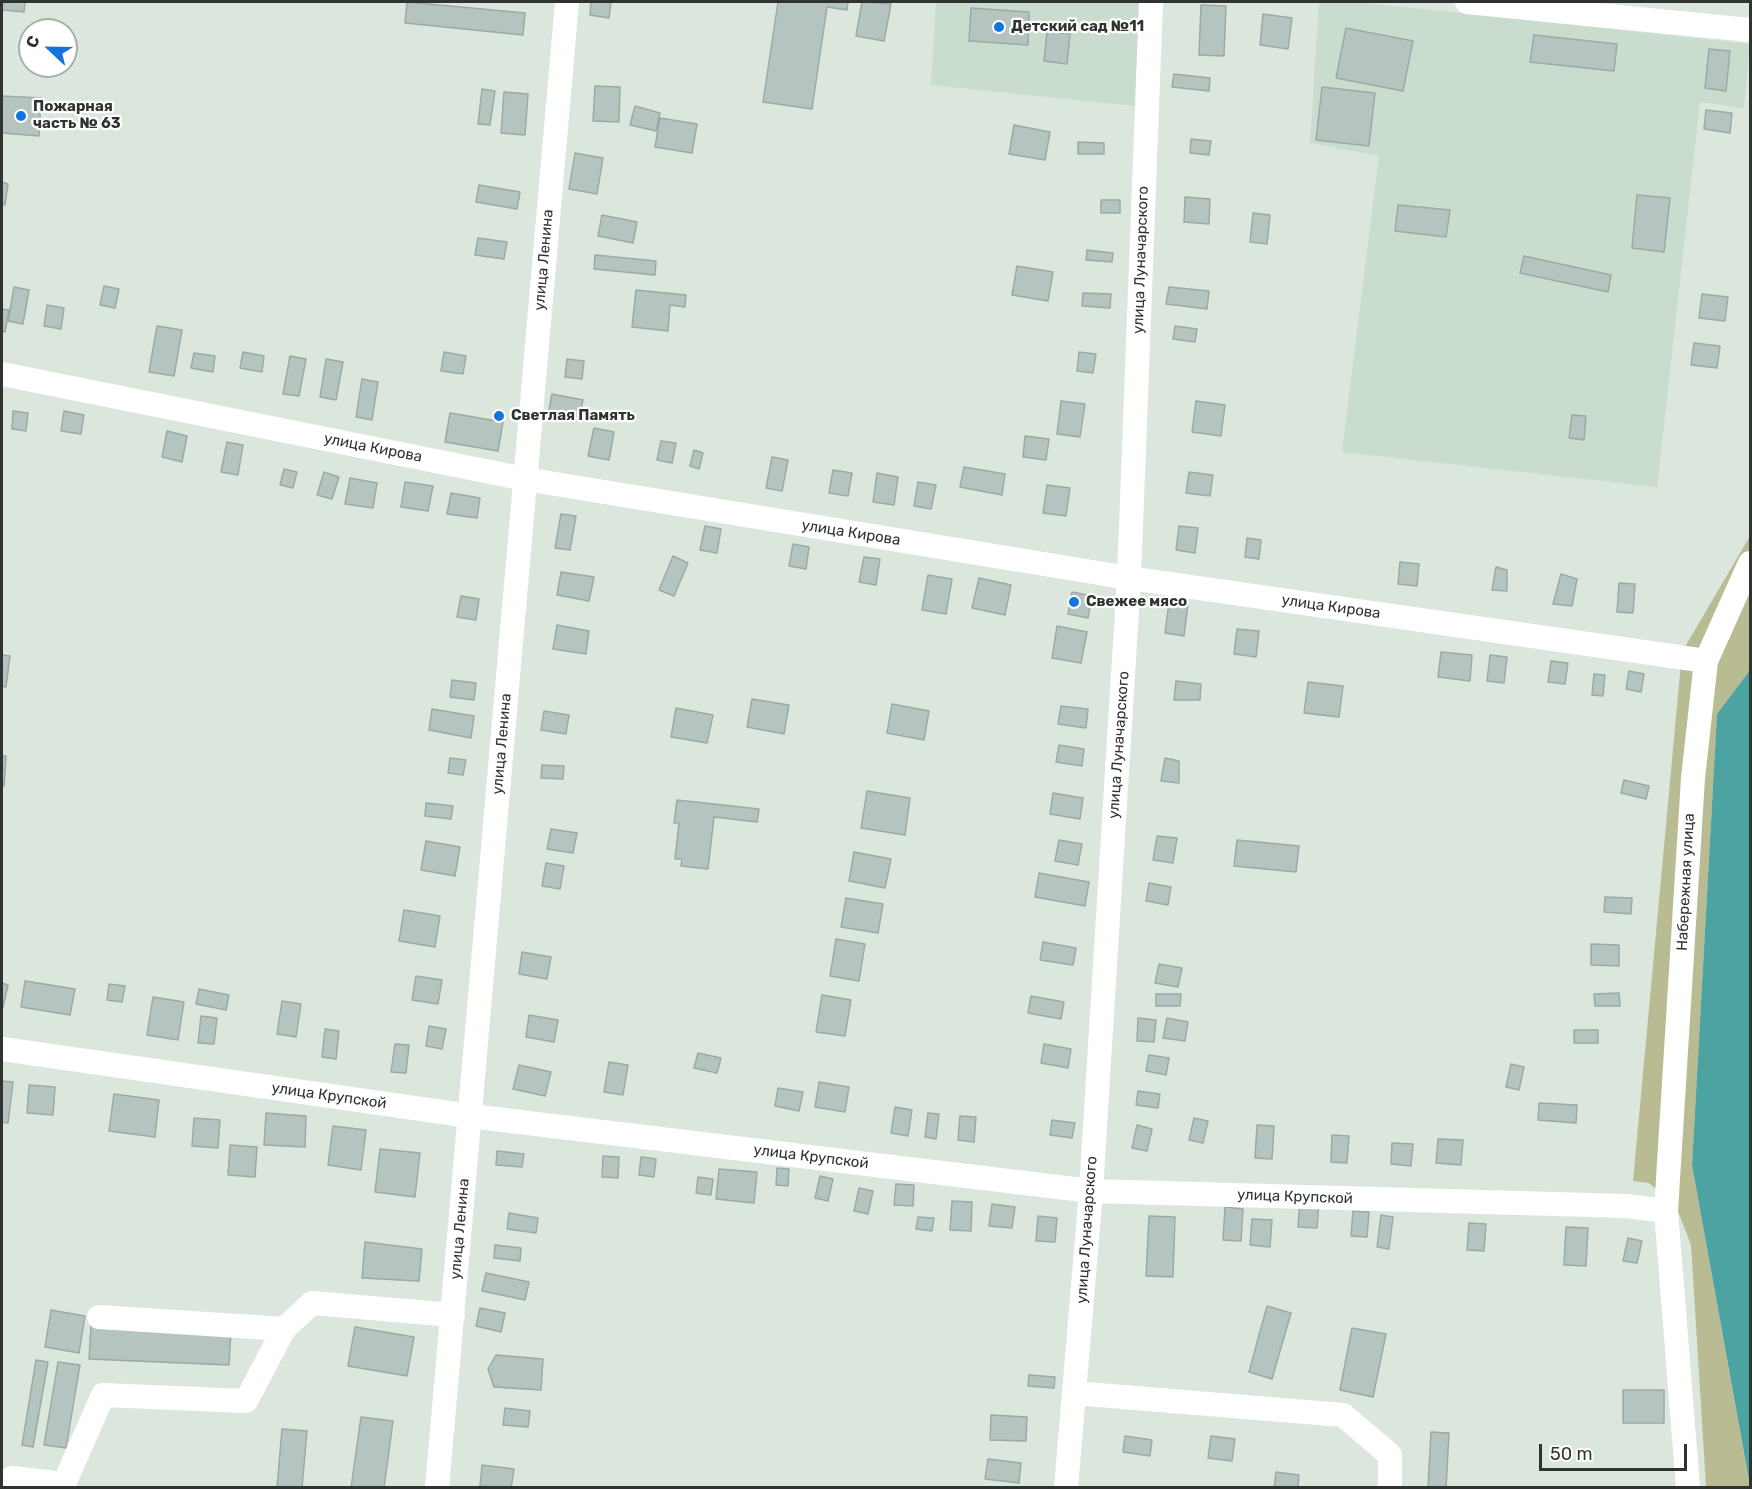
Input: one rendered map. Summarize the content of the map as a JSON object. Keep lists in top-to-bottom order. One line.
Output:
{"streets":{"street":["улица Ленина","улица Луначарского","улица Кирова","Набережная улица","улица Крупской"]},"crossings":[["улица Ленина","улица Кирова"],["улица Ленина","улица Крупской"],["улица Луначарского","улица Кирова"],["улица Луначарского","улица Крупской"],["улица Кирова","Набережная улица"],["Набережная улица","улица Крупской"]],"places":["Детский сад №11","Пожарная часть № 63","Светлая Память","Свежее мясо"],"scale_bar":"50 m","north":"left"}
